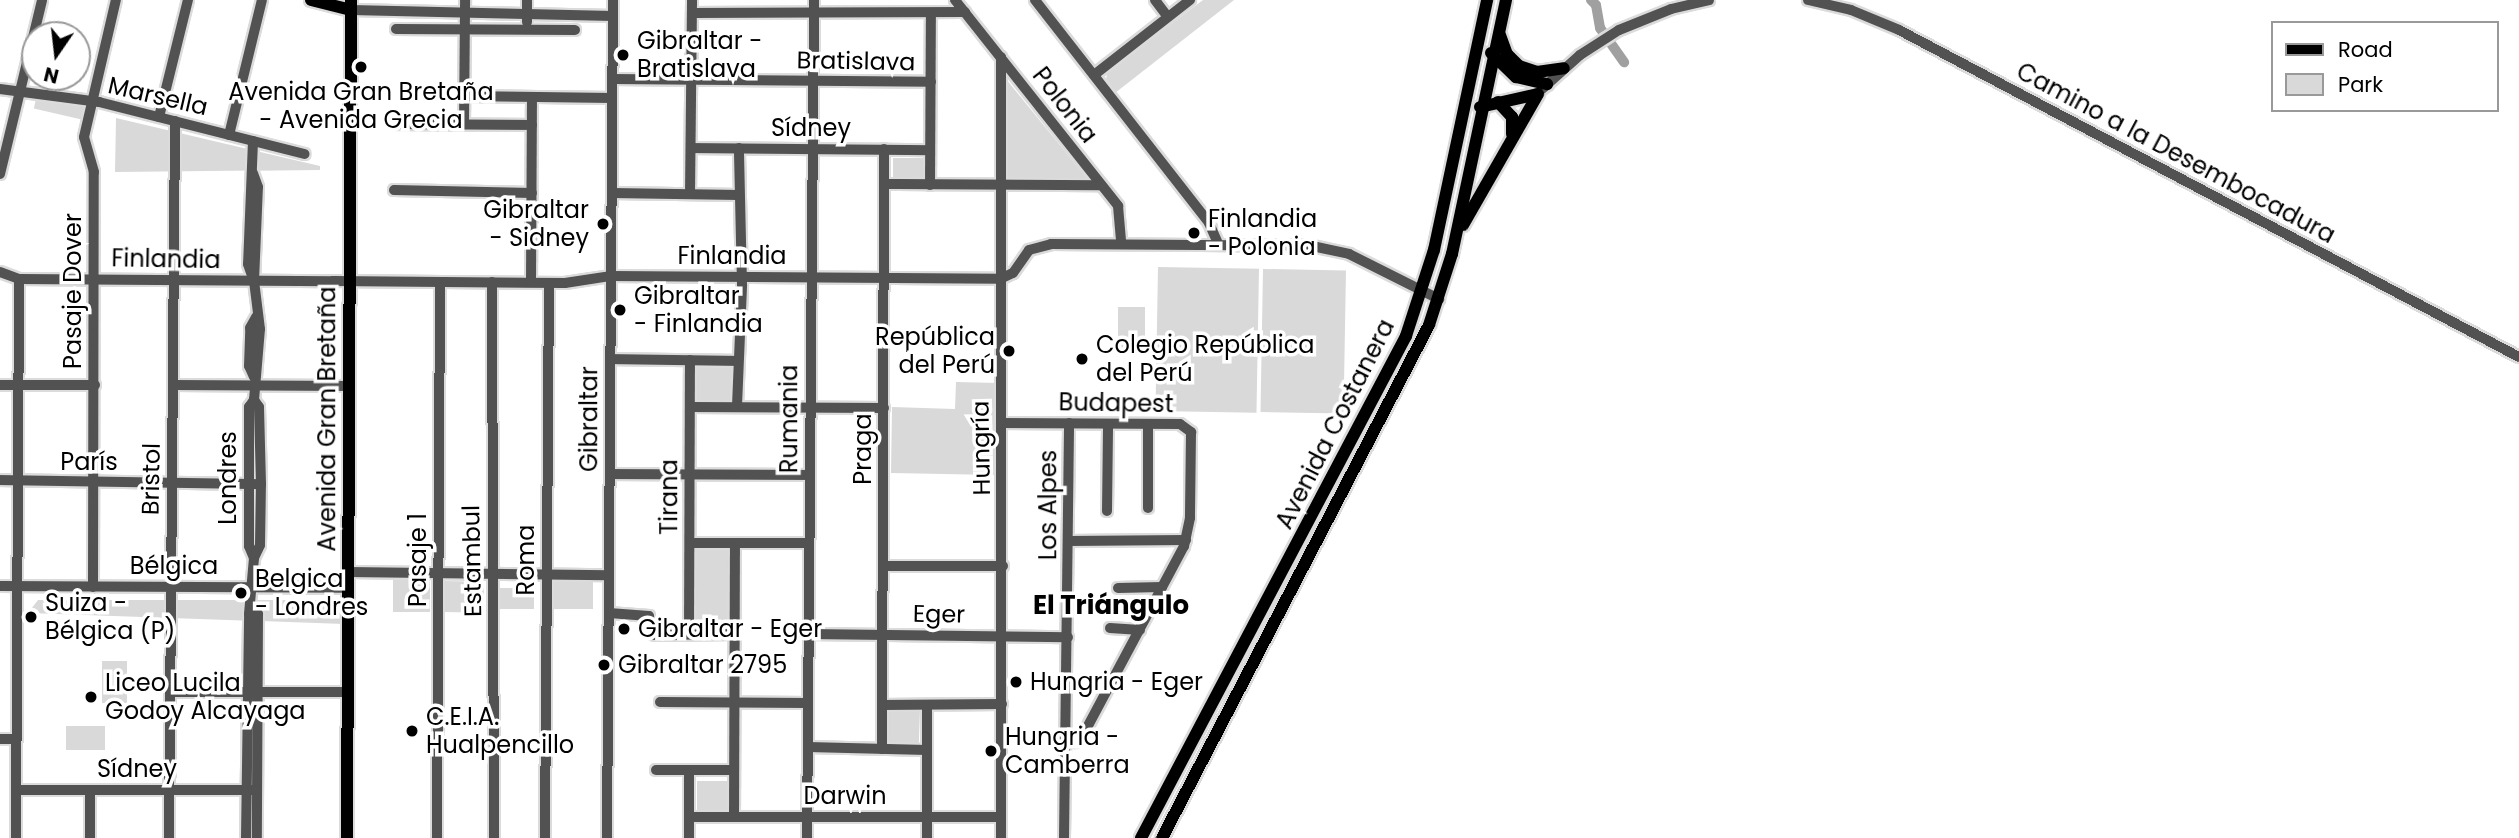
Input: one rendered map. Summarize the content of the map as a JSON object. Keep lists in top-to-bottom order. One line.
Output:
{"streets":{"main road":["Avenida Gran Bretaña","Avenida Costanera"],"street":["Bratislava","Marsella","Polonia","Sídney","Camino a la Desembocadura","Finlandia","Pasaje Dover","Budapest","Gibraltar","Rumania","Hungría","Praga","París","Londres","Bristol","Tirana","Los Alpes","Pasaje 1","Roma","Estambul","Bélgica","Eger","Darwin"]},"crossings":[["Bratislava","Gibraltar"],["Bratislava","Rumania"],["Marsella","Pasaje Dover"],["Marsella","Londres"],["Marsella","Bristol"],["Polonia","Hungría"],["Sídney","Rumania"],["Sídney","Praga"],["Sídney","Londres"],["Sídney","Bristol"],["Finlandia","Pasaje Dover"],["Finlandia","Avenida Gran Bretaña"],["Finlandia","Gibraltar"],["Finlandia","Rumania"],["Finlandia","Hungría"],["Finlandia","Praga"],["Finlandia","Londres"],["Finlandia","Bristol"],["Finlandia","Pasaje 1"],["Finlandia","Roma"],["Finlandia","Estambul"],["Pasaje Dover","París"],["Pasaje Dover","Bélgica"],["Budapest","Hungría"],["Budapest","Los Alpes"],["Avenida Gran Bretaña","Bélgica"],["Rumania","Eger"],["Rumania","Darwin"],["Hungría","Eger"],["Hungría","Darwin"],["Praga","Eger"],["París","Londres"],["París","Bristol"],["Londres","Bélgica"],["Bristol","Bélgica"],["Los Alpes","Eger"]],"districts":["El Triángulo"],"places":["Gibraltar - Bratislava","Avenida Gran Bretaña - Avenida Grecia","Gibraltar - Sidney","Finlandia - Polonia","Gibraltar - Finlandia","República del Perú","Colegio República del Perú","Belgica - Londres","Suiza - Bélgica (P)","Gibraltar - Eger","Gibraltar 2795","Hungria - Eger","Liceo Lucila Godoy Alcayaga","C.E.I.A. Hualpencillo","Hungria - Camberra"],"legend":["Road","Park"],"north":"bottom"}
